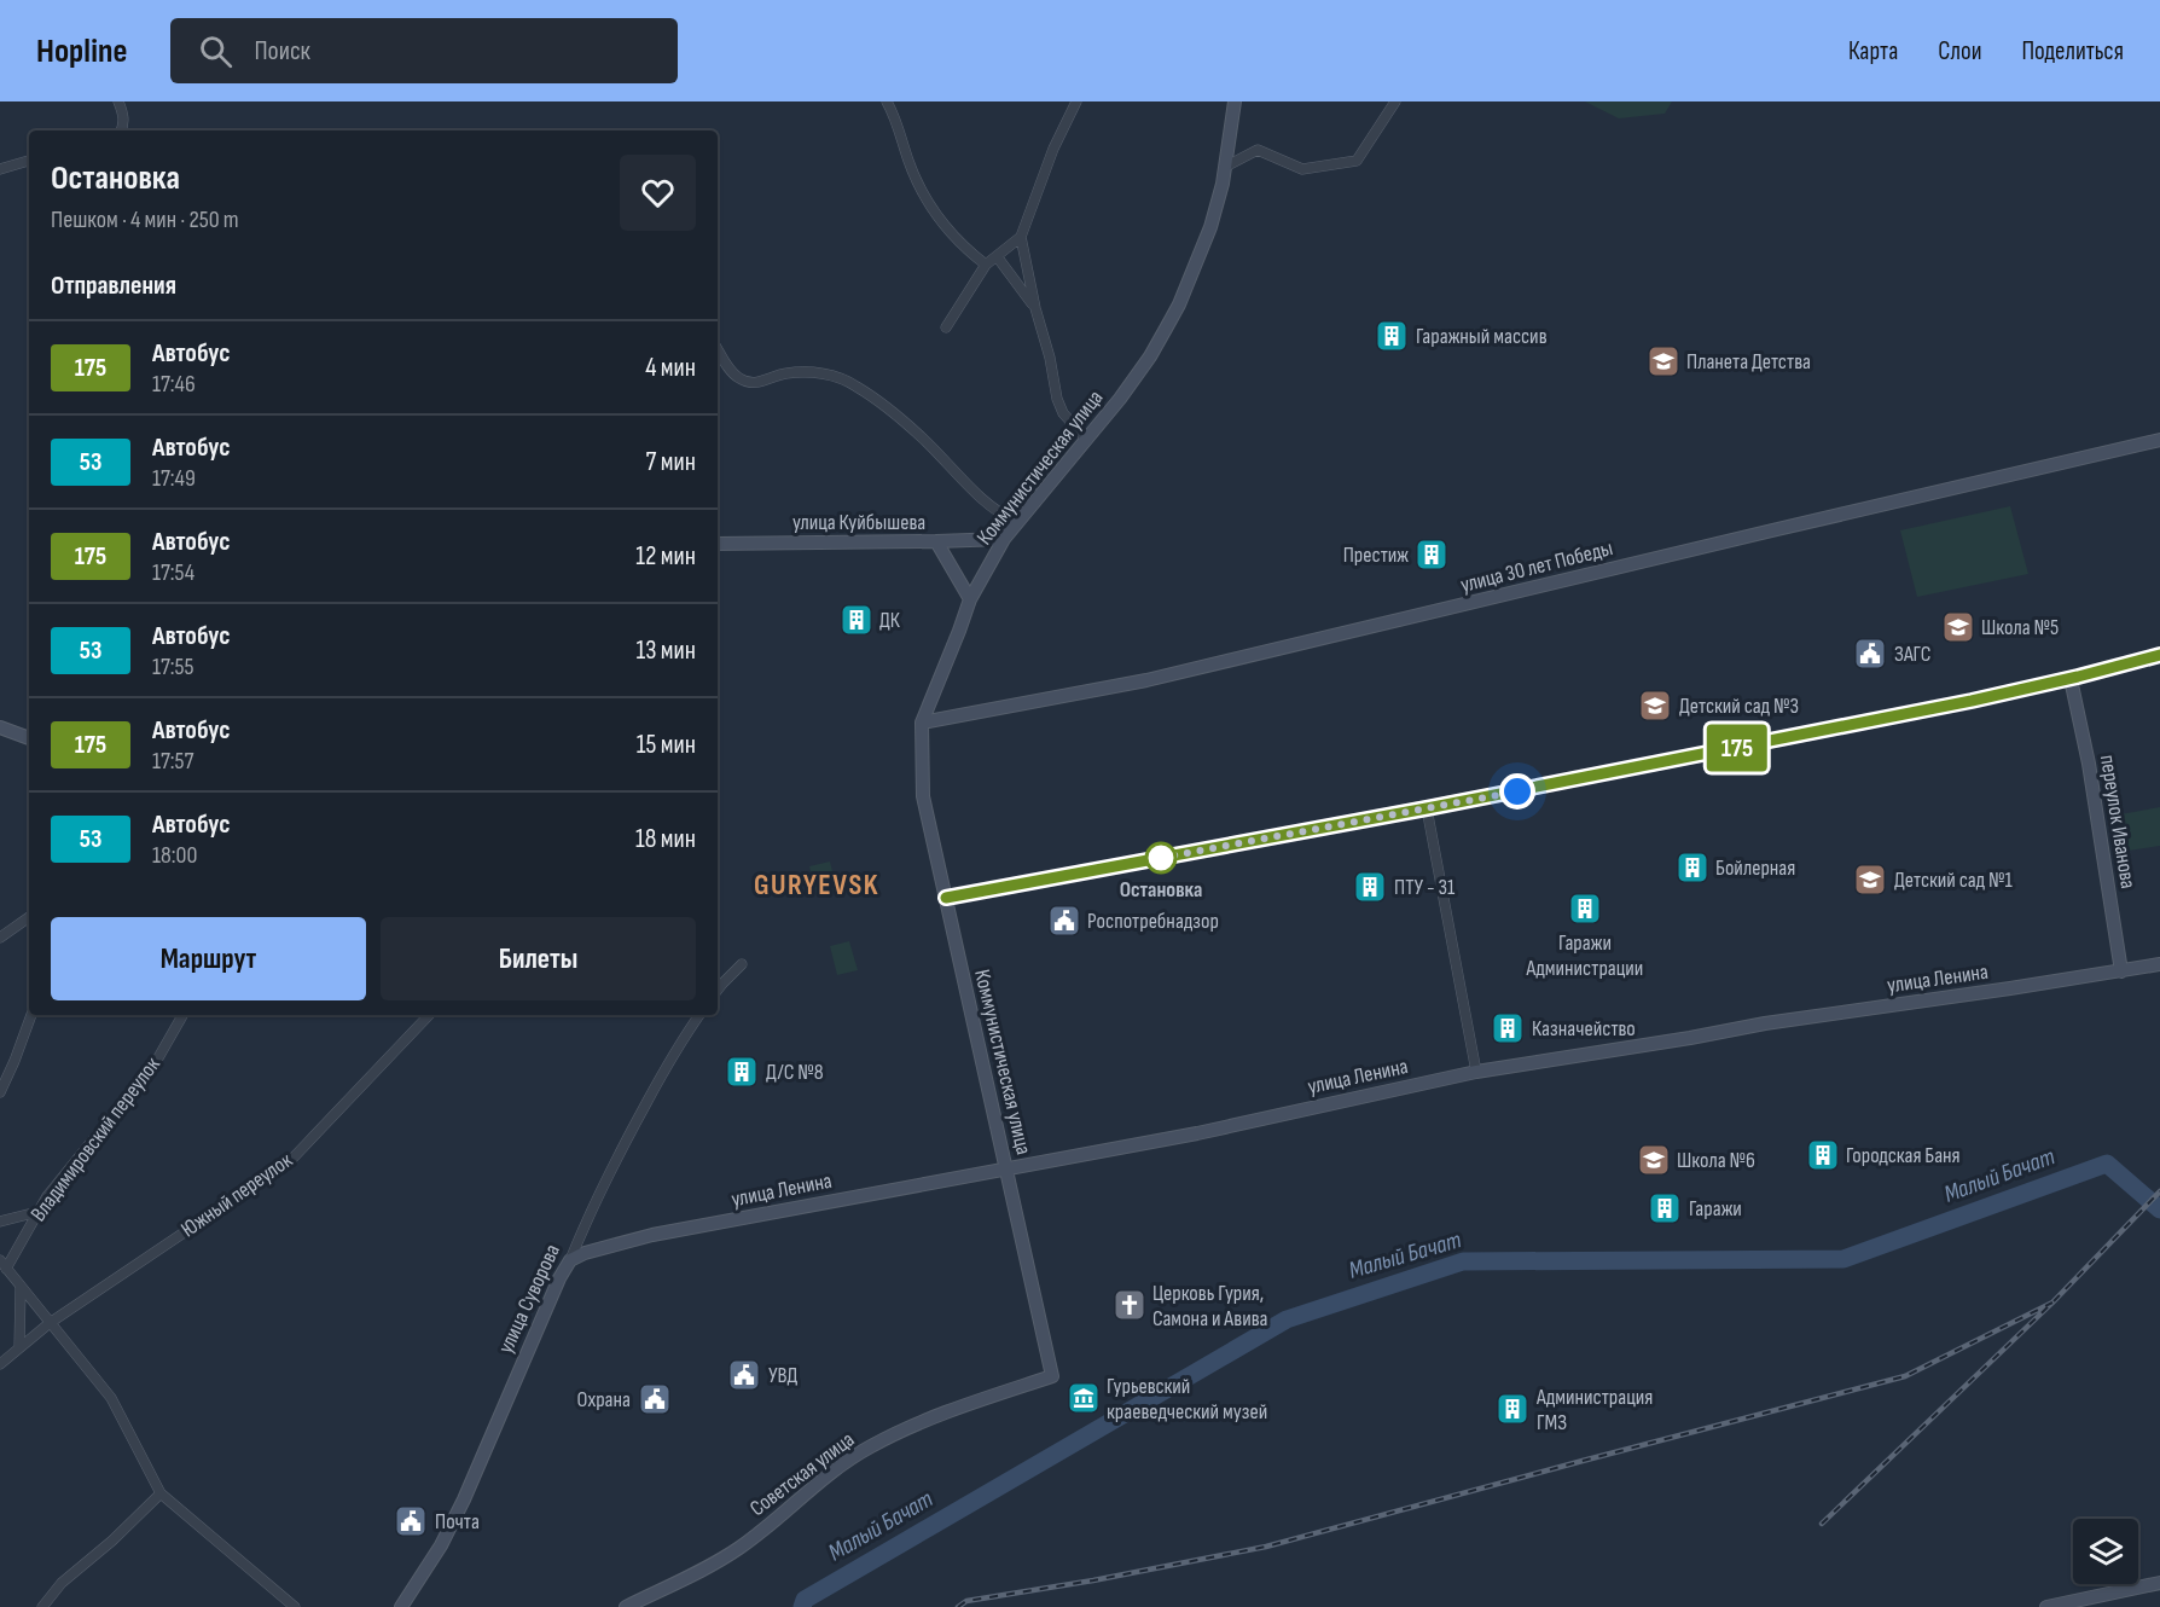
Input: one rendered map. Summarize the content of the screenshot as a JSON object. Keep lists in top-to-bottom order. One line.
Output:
{"streets":{"street":["Коммунистическая улица","улица Куйбышева","улица 30 лет Победы","переулок Иванова","улица Ленина","Владимировский переулок","Южный переулок","улица Суворова","Советская улица"]},"crossings":[["Коммунистическая улица","улица Куйбышева"],["Коммунистическая улица","улица 30 лет Победы"],["Коммунистическая улица","улица Ленина"],["Коммунистическая улица","Советская улица"],["переулок Иванова","улица Ленина"],["улица Ленина","улица Суворова"]],"districts":["GURYEVSK"],"water":["Малый Бачат"],"places":{"building":["Гаражный массив","Престиж","ДК","Бойлерная","ПТУ - 31","Гаражи Администрации","Казначейство","Д/С №8","Городская Баня","Гаражи","Администрация ГМЗ"],"school or university":["Планета Детства","Школа №5","Детский сад №3","Детский сад №1","Школа №6"],"public building":["ЗАГС","Роспотребнадзор","УВД","Охрана","Почта"],"other":["Остановка"],"church":["Церковь Гурия, Самона и Авива"],"museum":["Гурьевский краеведческий музей"]},"lines":["bus line 175"],"page":{"header":"Hopline","search":"Поиск","nav":["Карта","Слои","Поделиться"],"on_map":"175","heading":[["Остановка","Пешком · 4 мин · 250 m"],"Отправления"],"list":[{"mark":"175","name":"Автобус","note":"17:46","value":"4 мин"},{"mark":"53","name":"Автобус","note":"17:49","value":"7 мин"},{"mark":"175","name":"Автобус","note":"17:54","value":"12 мин"},{"mark":"53","name":"Автобус","note":"17:55","value":"13 мин"},{"mark":"175","name":"Автобус","note":"17:57","value":"15 мин"},{"mark":"53","name":"Автобус","note":"18:00","value":"18 мин"}],"buttons":["Маршрут","Билеты"]}}
